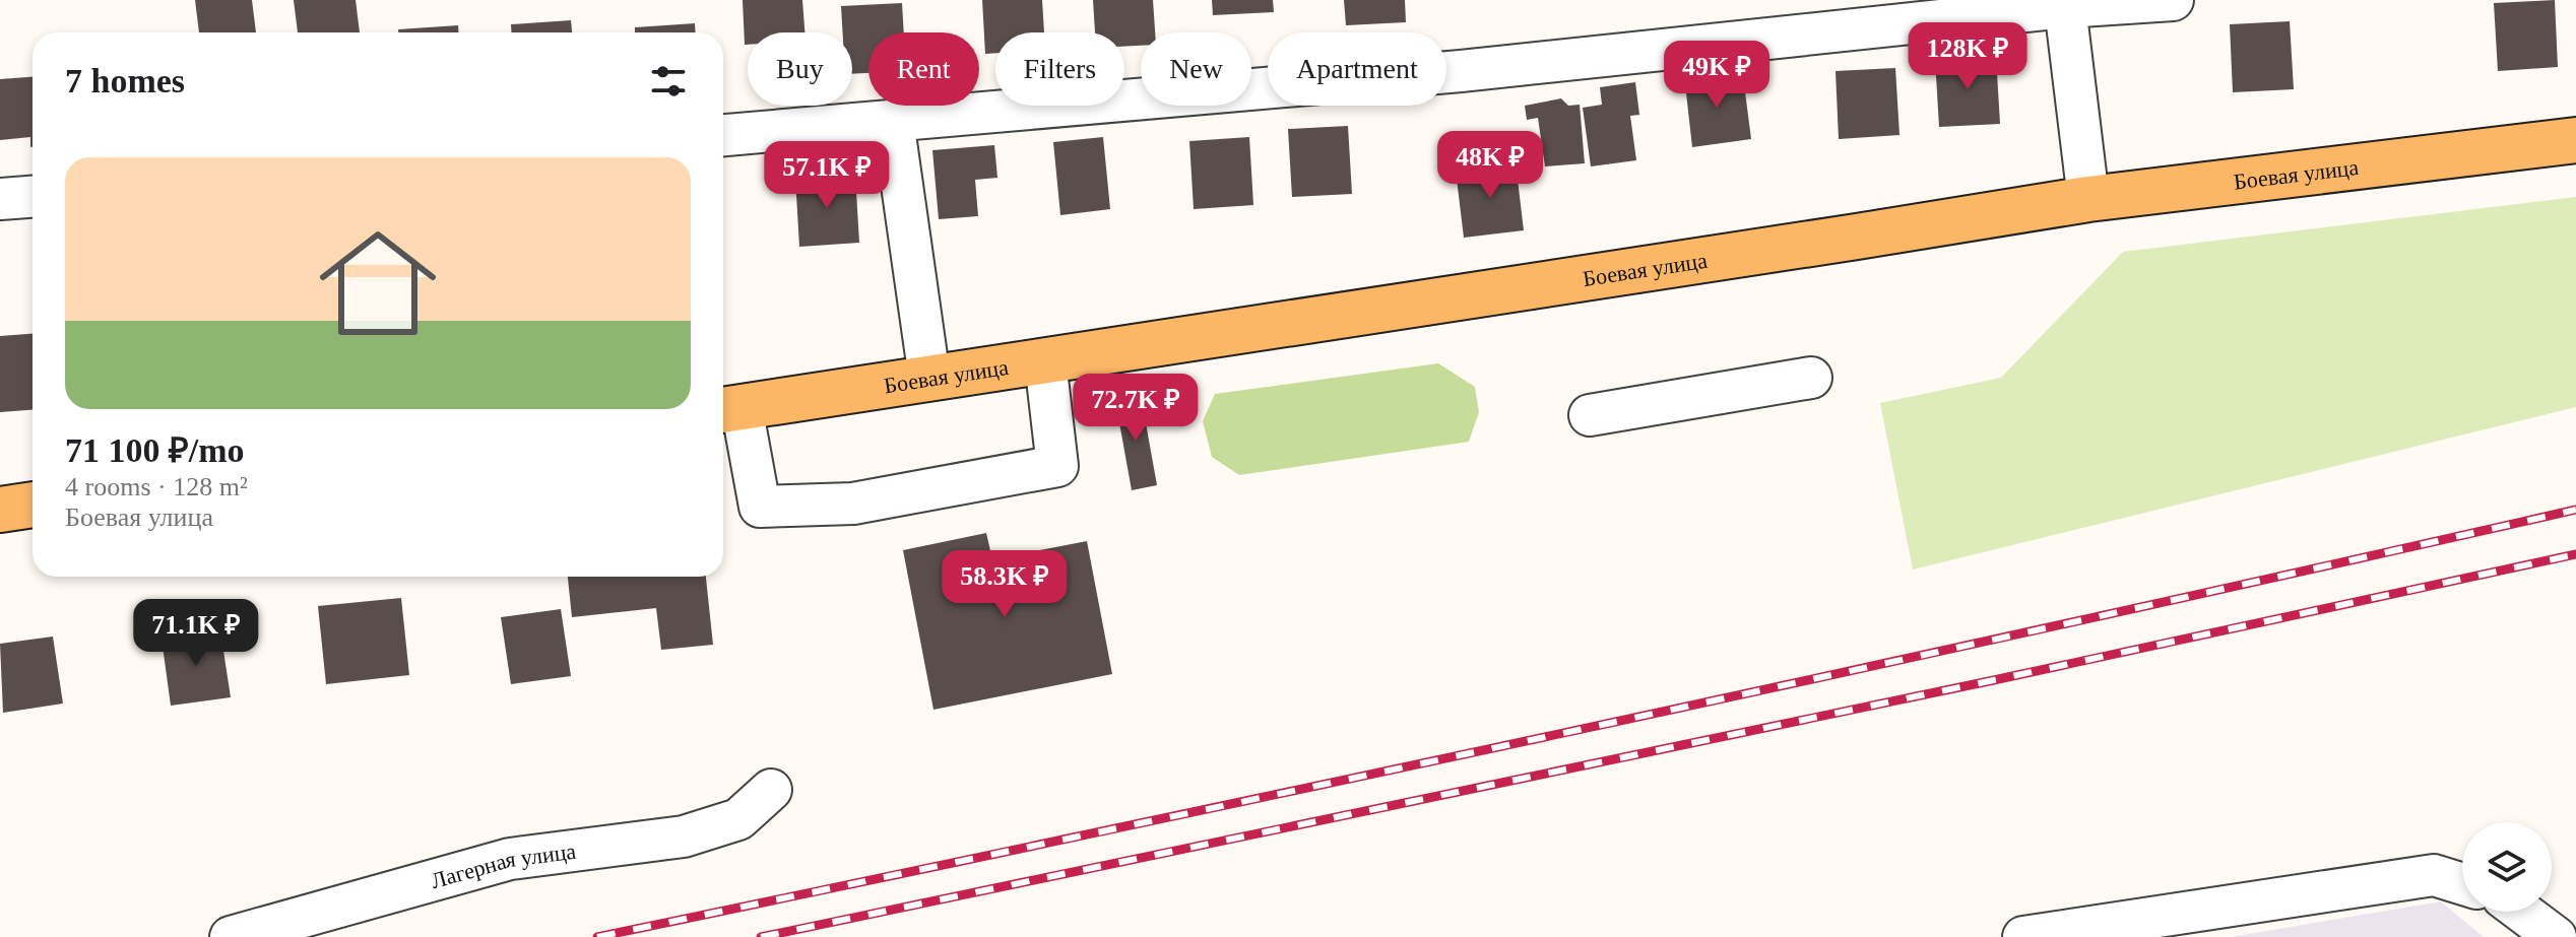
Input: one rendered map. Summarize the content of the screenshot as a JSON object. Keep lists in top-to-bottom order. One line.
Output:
{"streets":{"main road":["Боевая улица"],"street":["Лагерная улица"]},"page":{"price":["128K ₽","49K ₽","48K ₽","57.1K ₽","72.7K ₽","58.3K ₽","71.1K ₽"],"chip":["Buy","Rent","Filters","New","Apartment"],"heading":"7 homes","list":[{"name":"71 100 ₽/mo","note":"4 rooms · 128 m² · Боевая улица"}]}}
